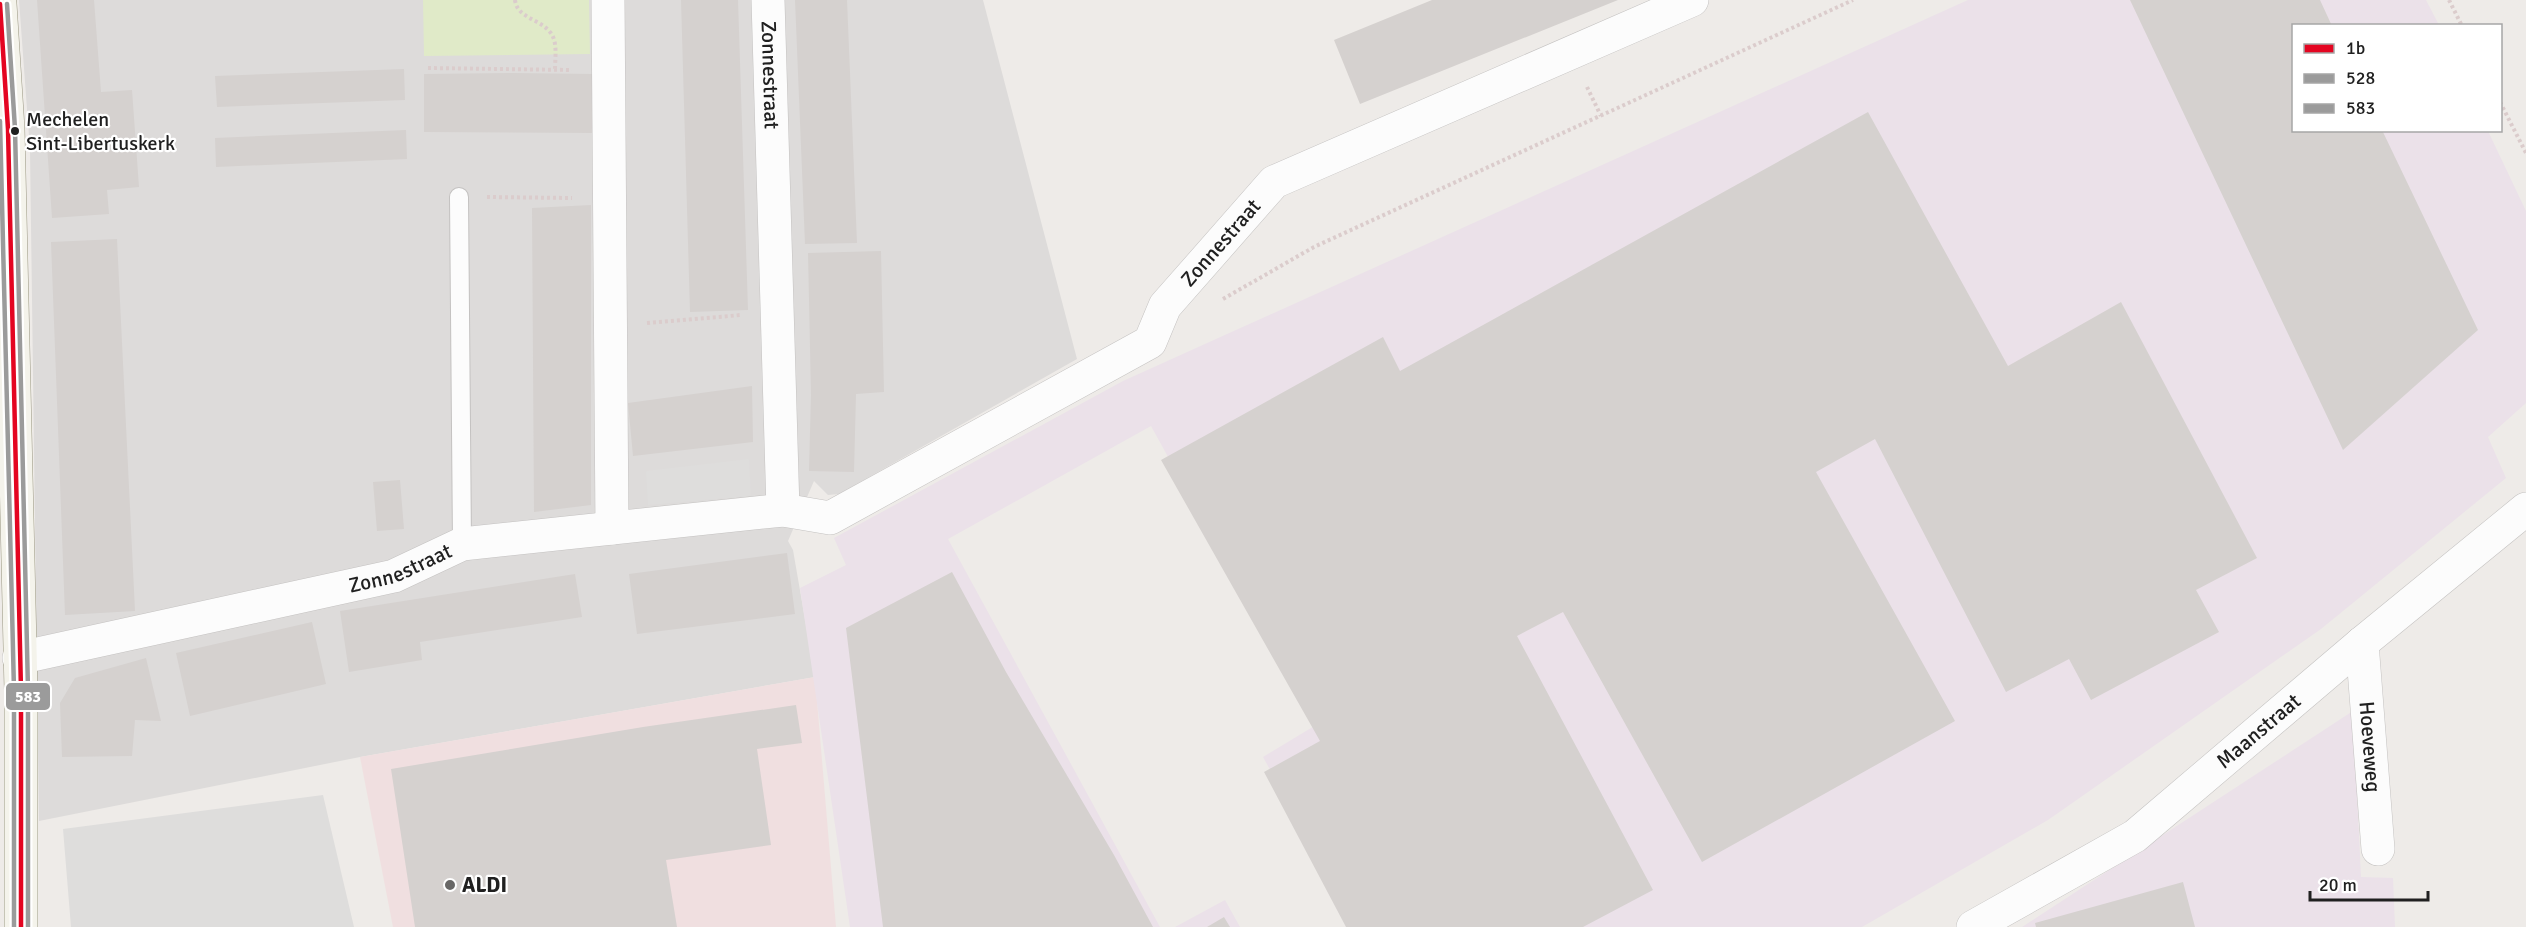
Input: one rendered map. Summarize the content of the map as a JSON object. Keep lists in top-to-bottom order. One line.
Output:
{"streets":{"street":["Zonnestraat","Maanstraat","Hoeveweg"]},"crossings":[["Maanstraat","Hoeveweg"]],"places":["Mechelen Sint-Libertuskerk","ALDI"],"lines":["transit line 1b","transit line 583","transit line 528"],"legend":["1b","528","583"],"scale_bar":"20 m"}
